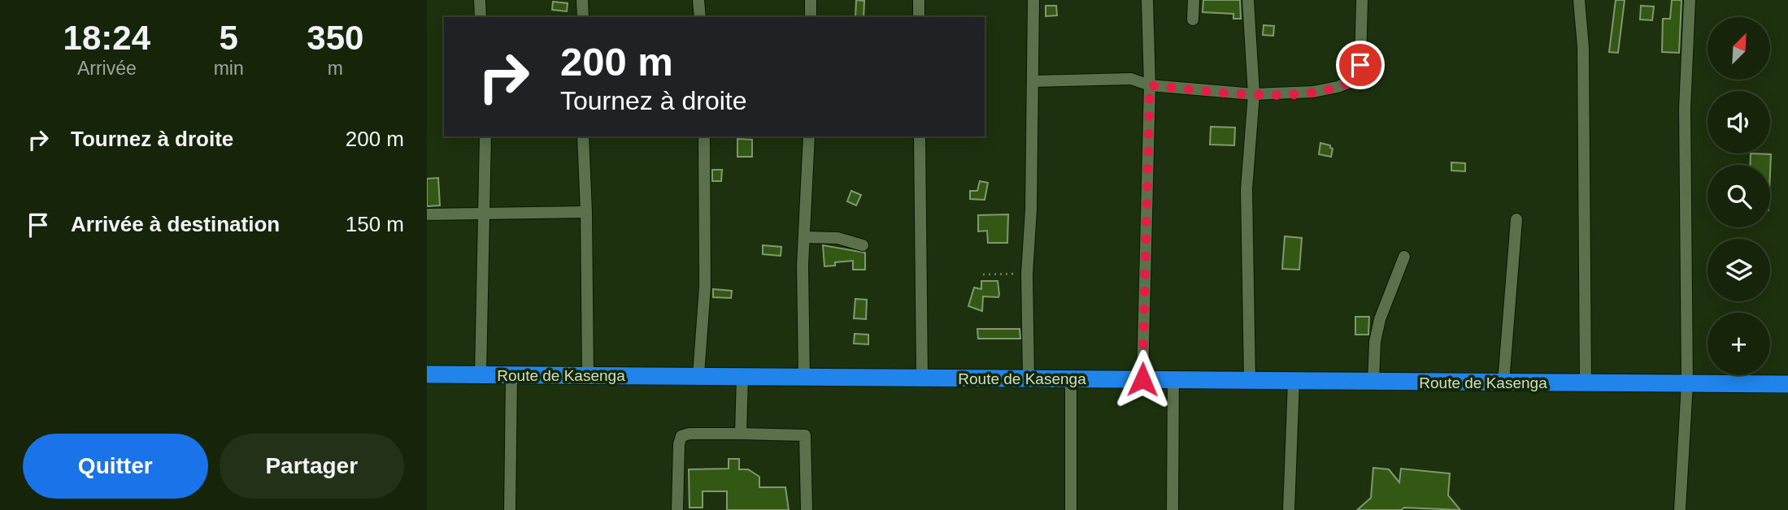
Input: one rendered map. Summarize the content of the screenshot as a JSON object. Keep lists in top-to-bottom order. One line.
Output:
{"streets":{"highway":["Route de Kasenga"]},"north":"top right","page":{"eta":["18:24","Arrivée","5","min","350","m"],"map_buttons":"+","turn":["200 m","Tournez à droite"],"list":[{"name":"Tournez à droite","value":"200 m"},{"name":"Arrivée à destination","value":"150 m"}],"buttons":["Quitter","Partager"]}}
